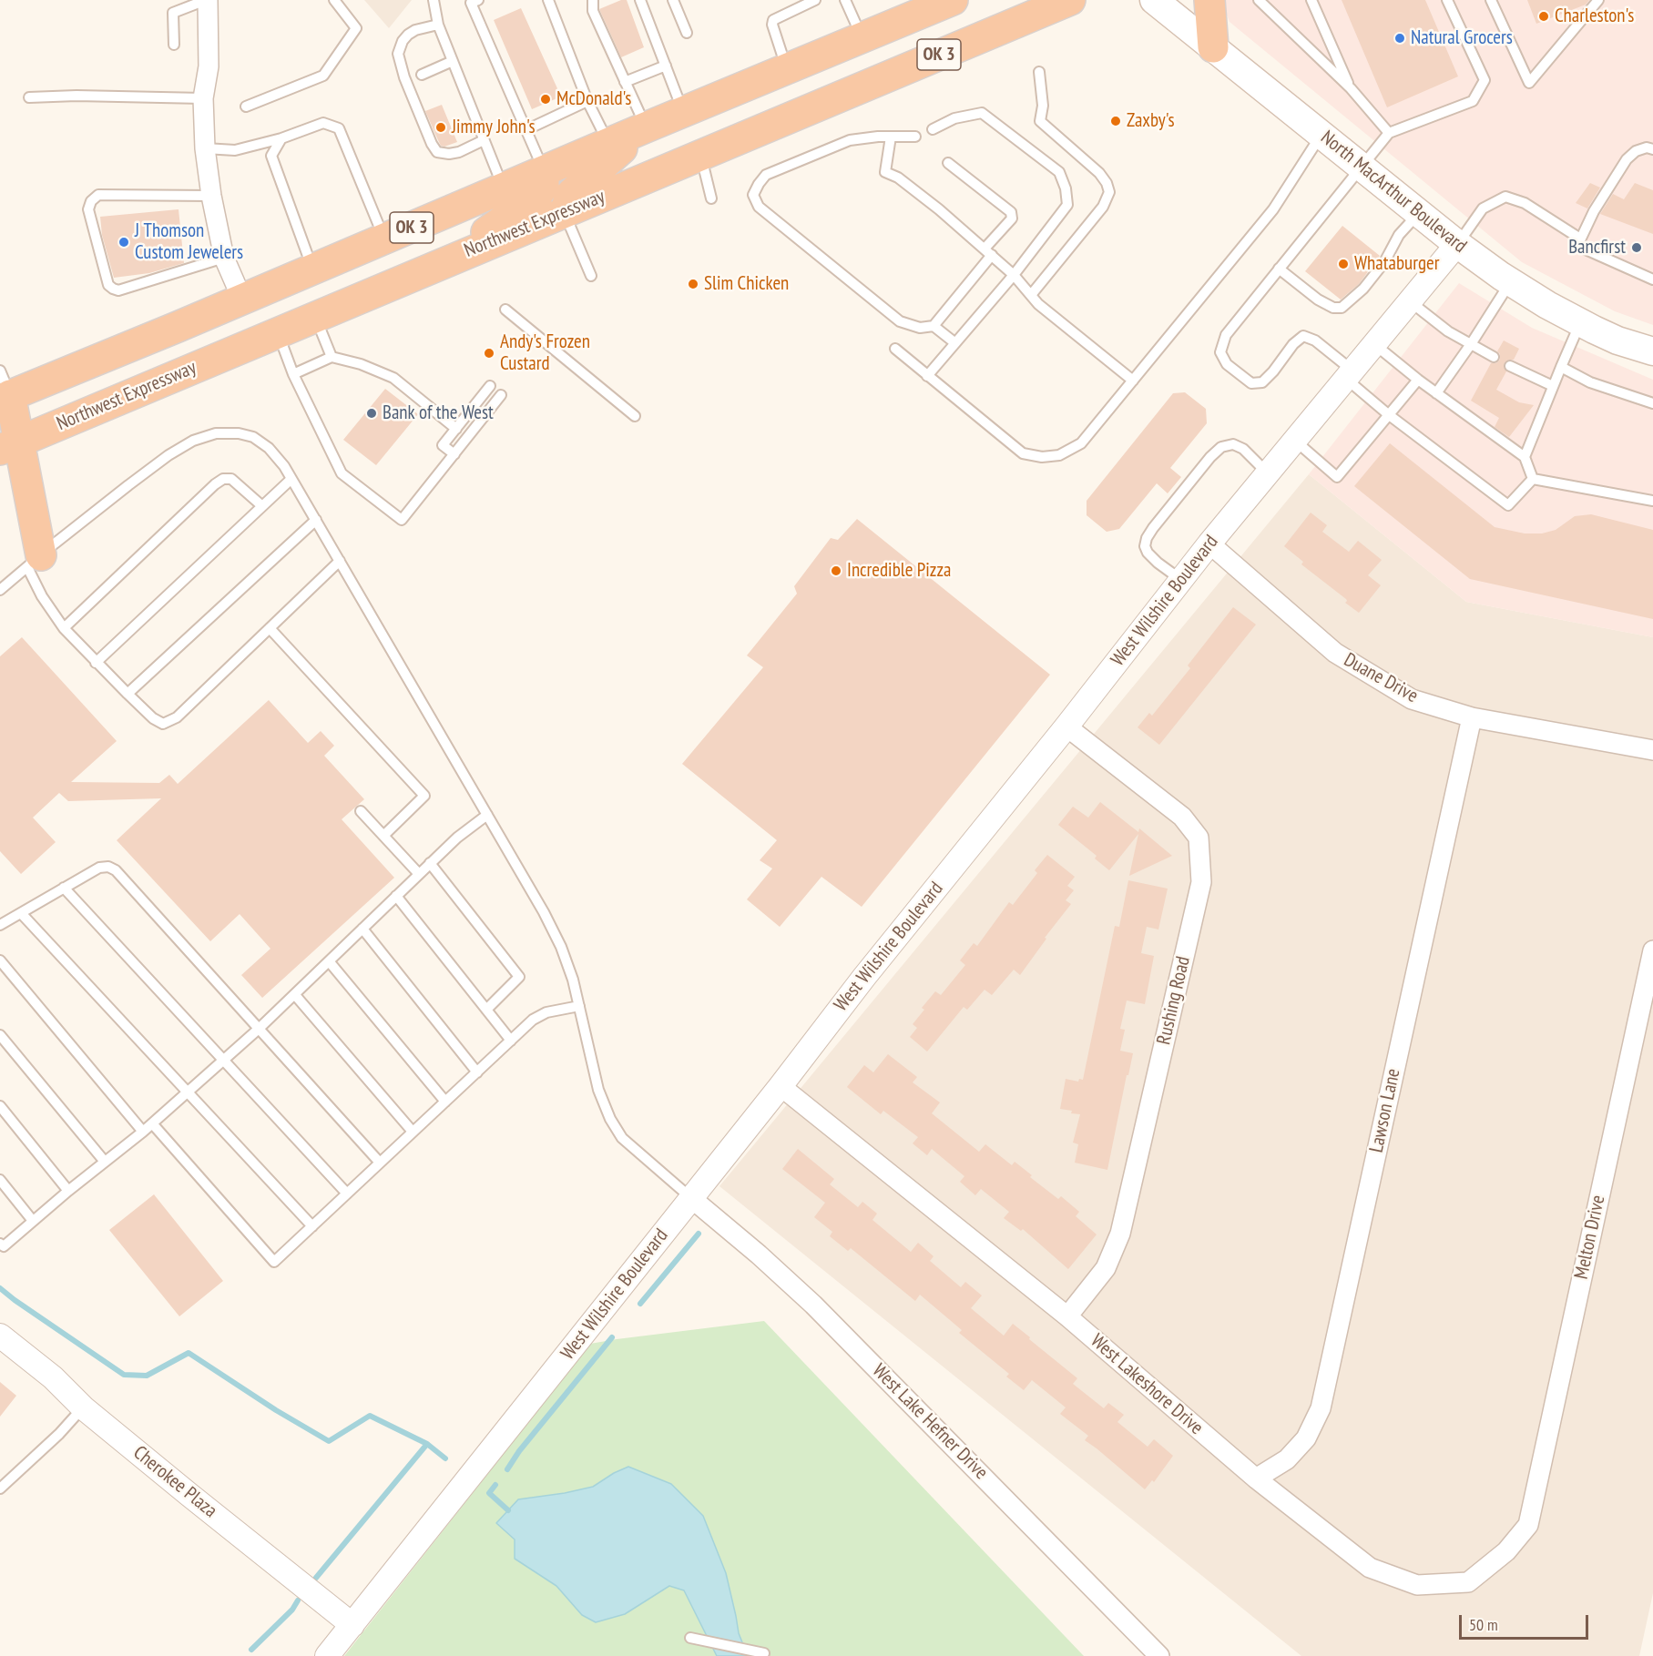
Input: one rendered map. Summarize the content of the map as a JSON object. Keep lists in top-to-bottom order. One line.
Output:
{"streets":{"highway":["OK 3","Northwest Expressway"],"main road":["North MacArthur Boulevard"],"street":["West Wilshire Boulevard","Duane Drive","Rushing Road","Lawson Lane","Melton Drive","West Lakeshore Drive","West Lake Hefner Drive","Cherokee Plaza"]},"crossings":[["North MacArthur Boulevard","West Wilshire Boulevard"],["West Wilshire Boulevard","Duane Drive"],["West Wilshire Boulevard","Rushing Road"],["West Wilshire Boulevard","West Lakeshore Drive"],["West Wilshire Boulevard","West Lake Hefner Drive"],["West Wilshire Boulevard","Cherokee Plaza"],["Duane Drive","Lawson Lane"],["Rushing Road","West Lakeshore Drive"],["Lawson Lane","West Lakeshore Drive"],["Melton Drive","West Lakeshore Drive"]],"places":["Charleston's","Natural Grocers","McDonald's","Zaxby's","Jimmy John's","J Thomson Custom Jewelers","Bancfirst","Whataburger","Slim Chicken","Andy's Frozen Custard","Bank of the West","Incredible Pizza"],"scale_bar":"50 m"}
